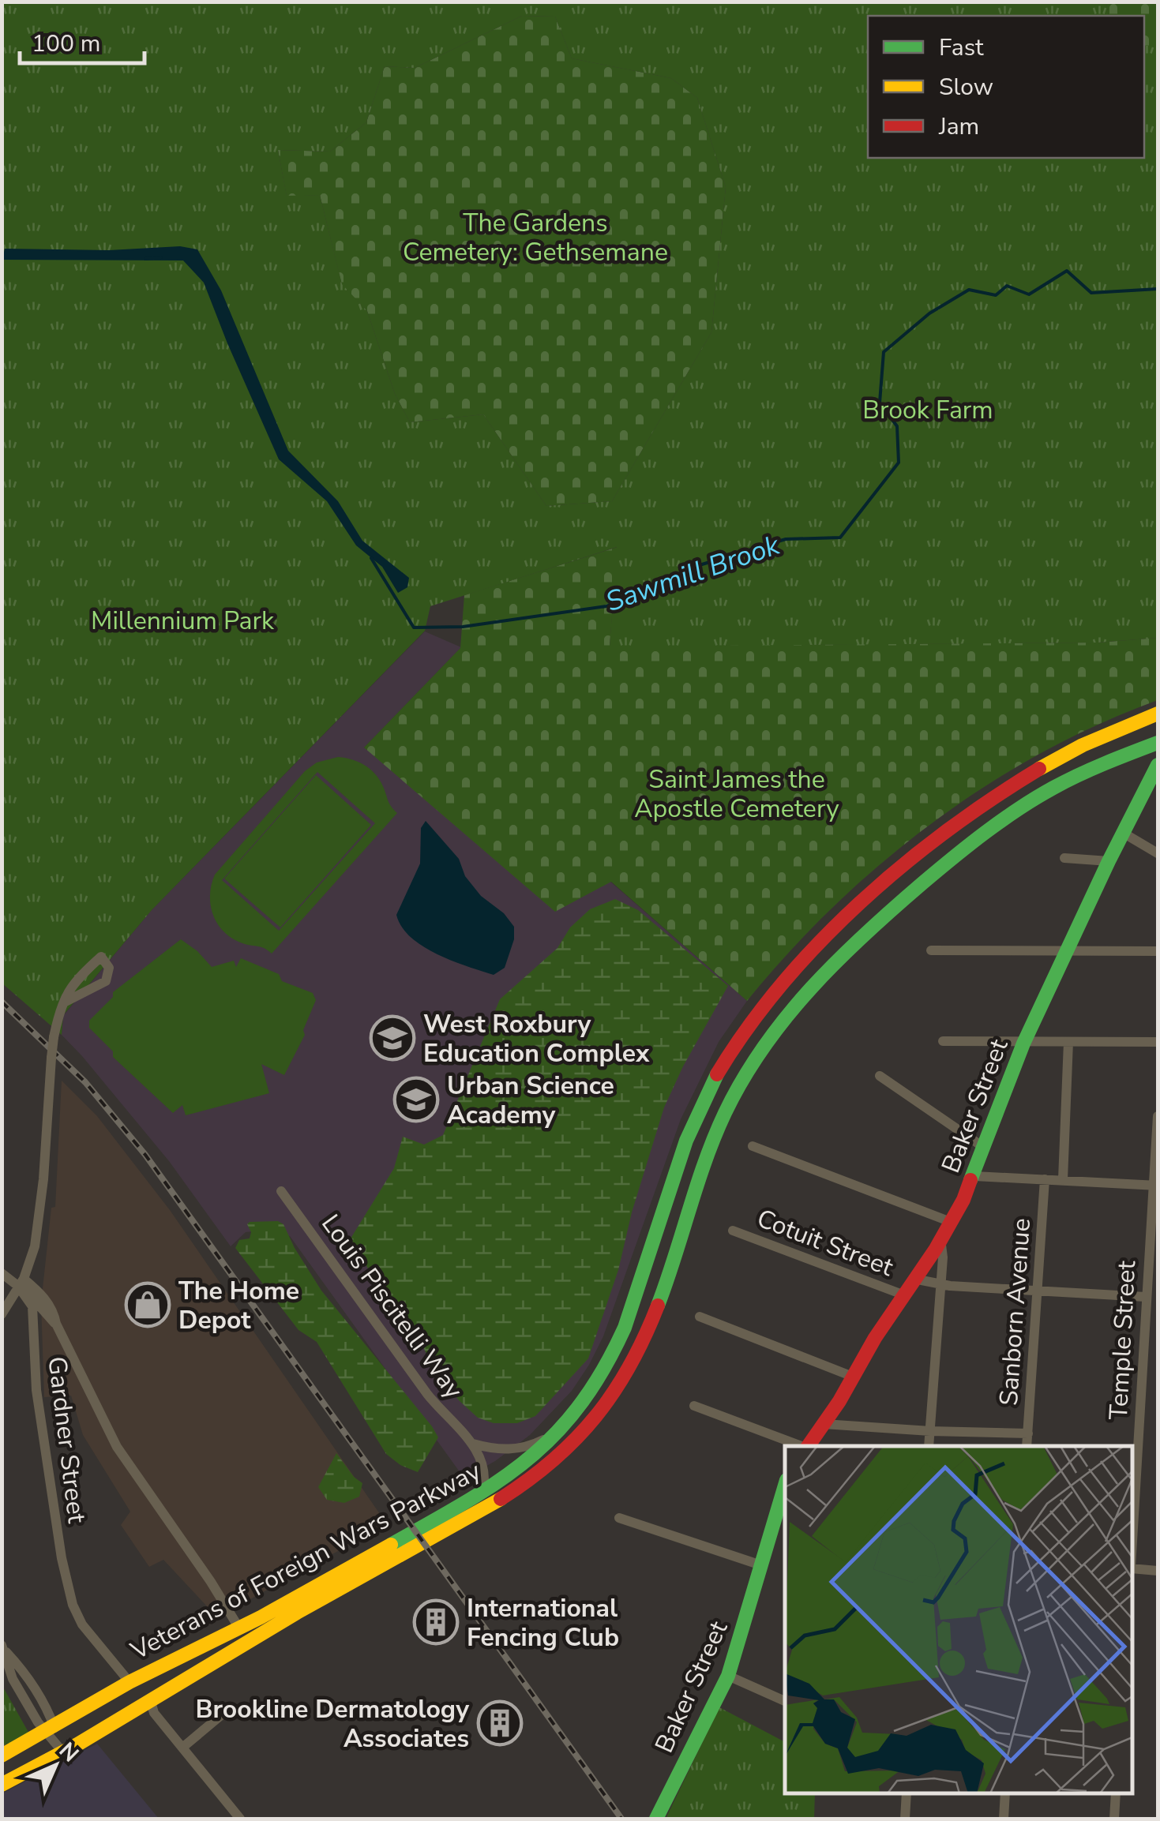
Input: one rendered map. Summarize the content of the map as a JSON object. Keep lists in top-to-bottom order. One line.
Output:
{"streets":{"main road":["Baker Street","Veterans of Foreign Wars Parkway"],"street":["Cotuit Street","Louis Piscitelli Way","Sanborn Avenue","Temple Street","Gardner Street"]},"crossings":[["Baker Street","Cotuit Street"],["Louis Piscitelli Way","Veterans of Foreign Wars Parkway"],["Gardner Street","Veterans of Foreign Wars Parkway"]],"water":["Sawmill Brook"],"parks":["The Gardens Cemetery: Gethsemane","Brook Farm","Millennium Park","Saint James the Apostle Cemetery"],"places":{"school or university":["West Roxbury Education Complex","Urban Science Academy"],"shop":["The Home Depot"],"building":["International Fencing Club","Brookline Dermatology Associates"]},"legend":["Fast","Slow","Jam"],"scale_bar":"100 m","north":"top right"}
